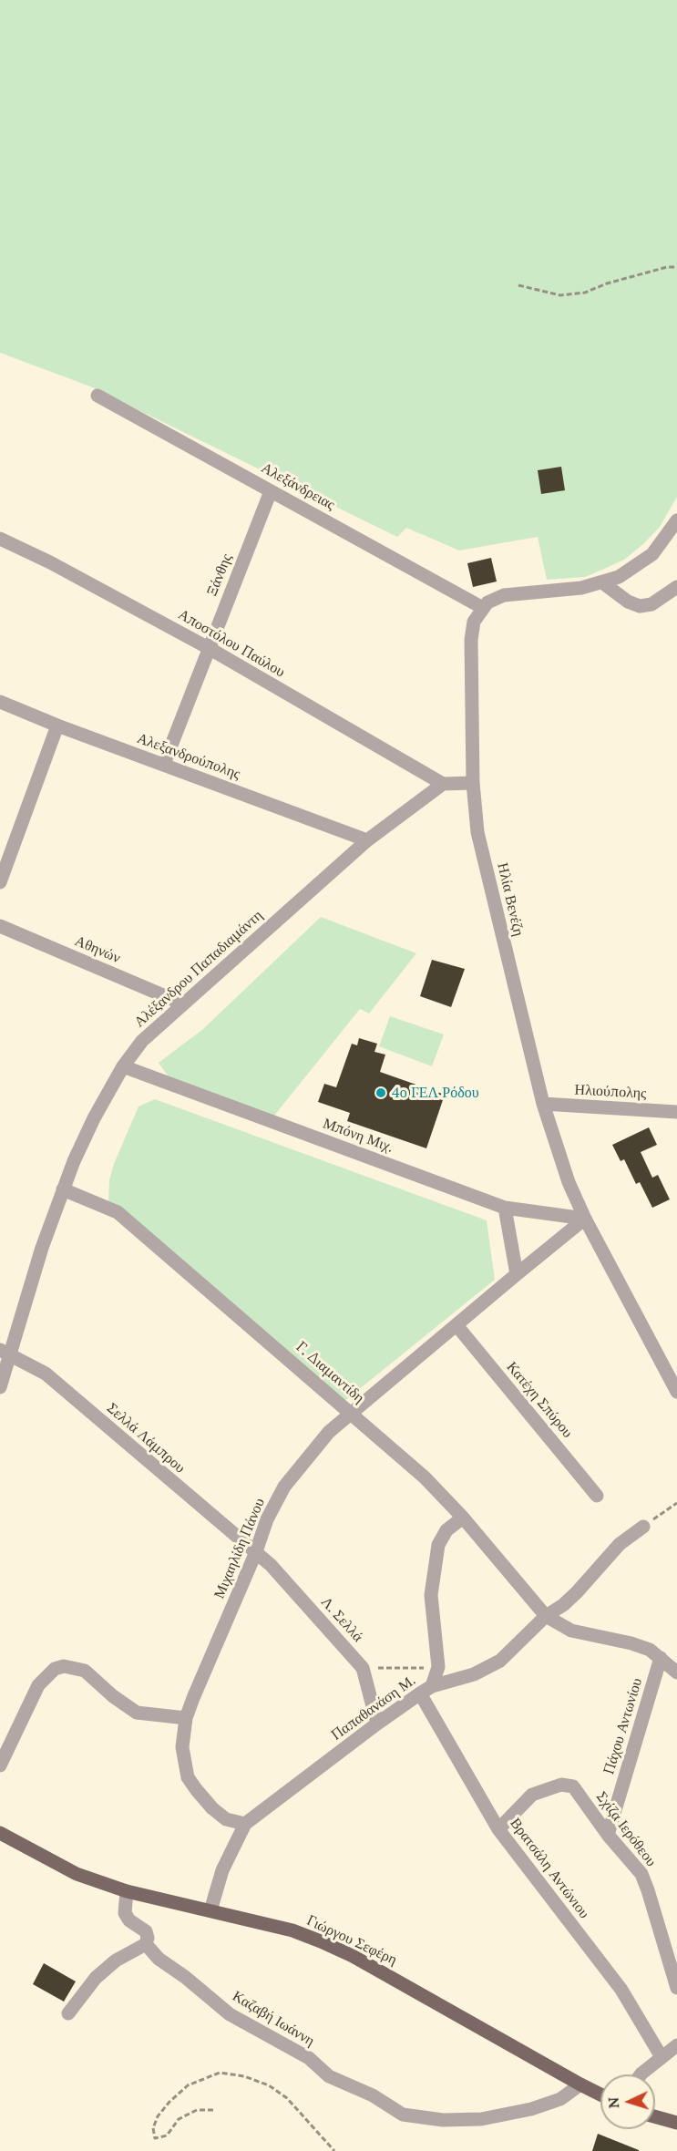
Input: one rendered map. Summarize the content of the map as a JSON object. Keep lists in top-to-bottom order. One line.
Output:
{"streets":{"main road":["Γιώργου Σεφέρη"],"street":["Αλεξάνδρειας","Ξάνθης","Αποστόλου Παύλου","Αλεξανδρούπολης","Ηλία Βενέζη","Αθηνών","Αλέξανδρου Παπαδιαμάντη","Ηλιούπολης","Μπόνη Μιχ.","Γ. Διαμαντίδη","Κατέχη Σπύρου","Σελλά Λάμπρου","Μιχαηλίδη Πάνου","Λ. Σελλά","Παπαθανάση Μ.","Πάχου Αντωνίου","Σχίζα Ιερόθεου","Βρατσάλη Αντώνιου","Καζαβή Ιωάννη"]},"crossings":[["Αλεξάνδρειας","Ξάνθης"],["Αλεξάνδρειας","Ηλία Βενέζη"],["Ξάνθης","Αποστόλου Παύλου"],["Ξάνθης","Αλεξανδρούπολης"],["Αποστόλου Παύλου","Αλέξανδρου Παπαδιαμάντη"],["Αλεξανδρούπολης","Αλέξανδρου Παπαδιαμάντη"],["Ηλία Βενέζη","Ηλιούπολης"],["Ηλία Βενέζη","Μπόνη Μιχ."],["Ηλία Βενέζη","Μιχαηλίδη Πάνου"],["Αθηνών","Αλέξανδρου Παπαδιαμάντη"],["Αλέξανδρου Παπαδιαμάντη","Μπόνη Μιχ."],["Αλέξανδρου Παπαδιαμάντη","Γ. Διαμαντίδη"],["Αλέξανδρου Παπαδιαμάντη","Σελλά Λάμπρου"],["Μπόνη Μιχ.","Μιχαηλίδη Πάνου"],["Γ. Διαμαντίδη","Μιχαηλίδη Πάνου"],["Γ. Διαμαντίδη","Παπαθανάση Μ."],["Κατέχη Σπύρου","Μιχαηλίδη Πάνου"],["Σελλά Λάμπρου","Μιχαηλίδη Πάνου"],["Σελλά Λάμπρου","Λ. Σελλά"],["Μιχαηλίδη Πάνου","Λ. Σελλά"],["Μιχαηλίδη Πάνου","Παπαθανάση Μ."],["Λ. Σελλά","Παπαθανάση Μ."],["Παπαθανάση Μ.","Βρατσάλη Αντώνιου"],["Παπαθανάση Μ.","Γιώργου Σεφέρη"],["Πάχου Αντωνίου","Σχίζα Ιερόθεου"],["Σχίζα Ιερόθεου","Βρατσάλη Αντώνιου"],["Γιώργου Σεφέρη","Καζαβή Ιωάννη"]],"places":["4ο ΓΕΛ Ρόδου"],"north":"left"}
